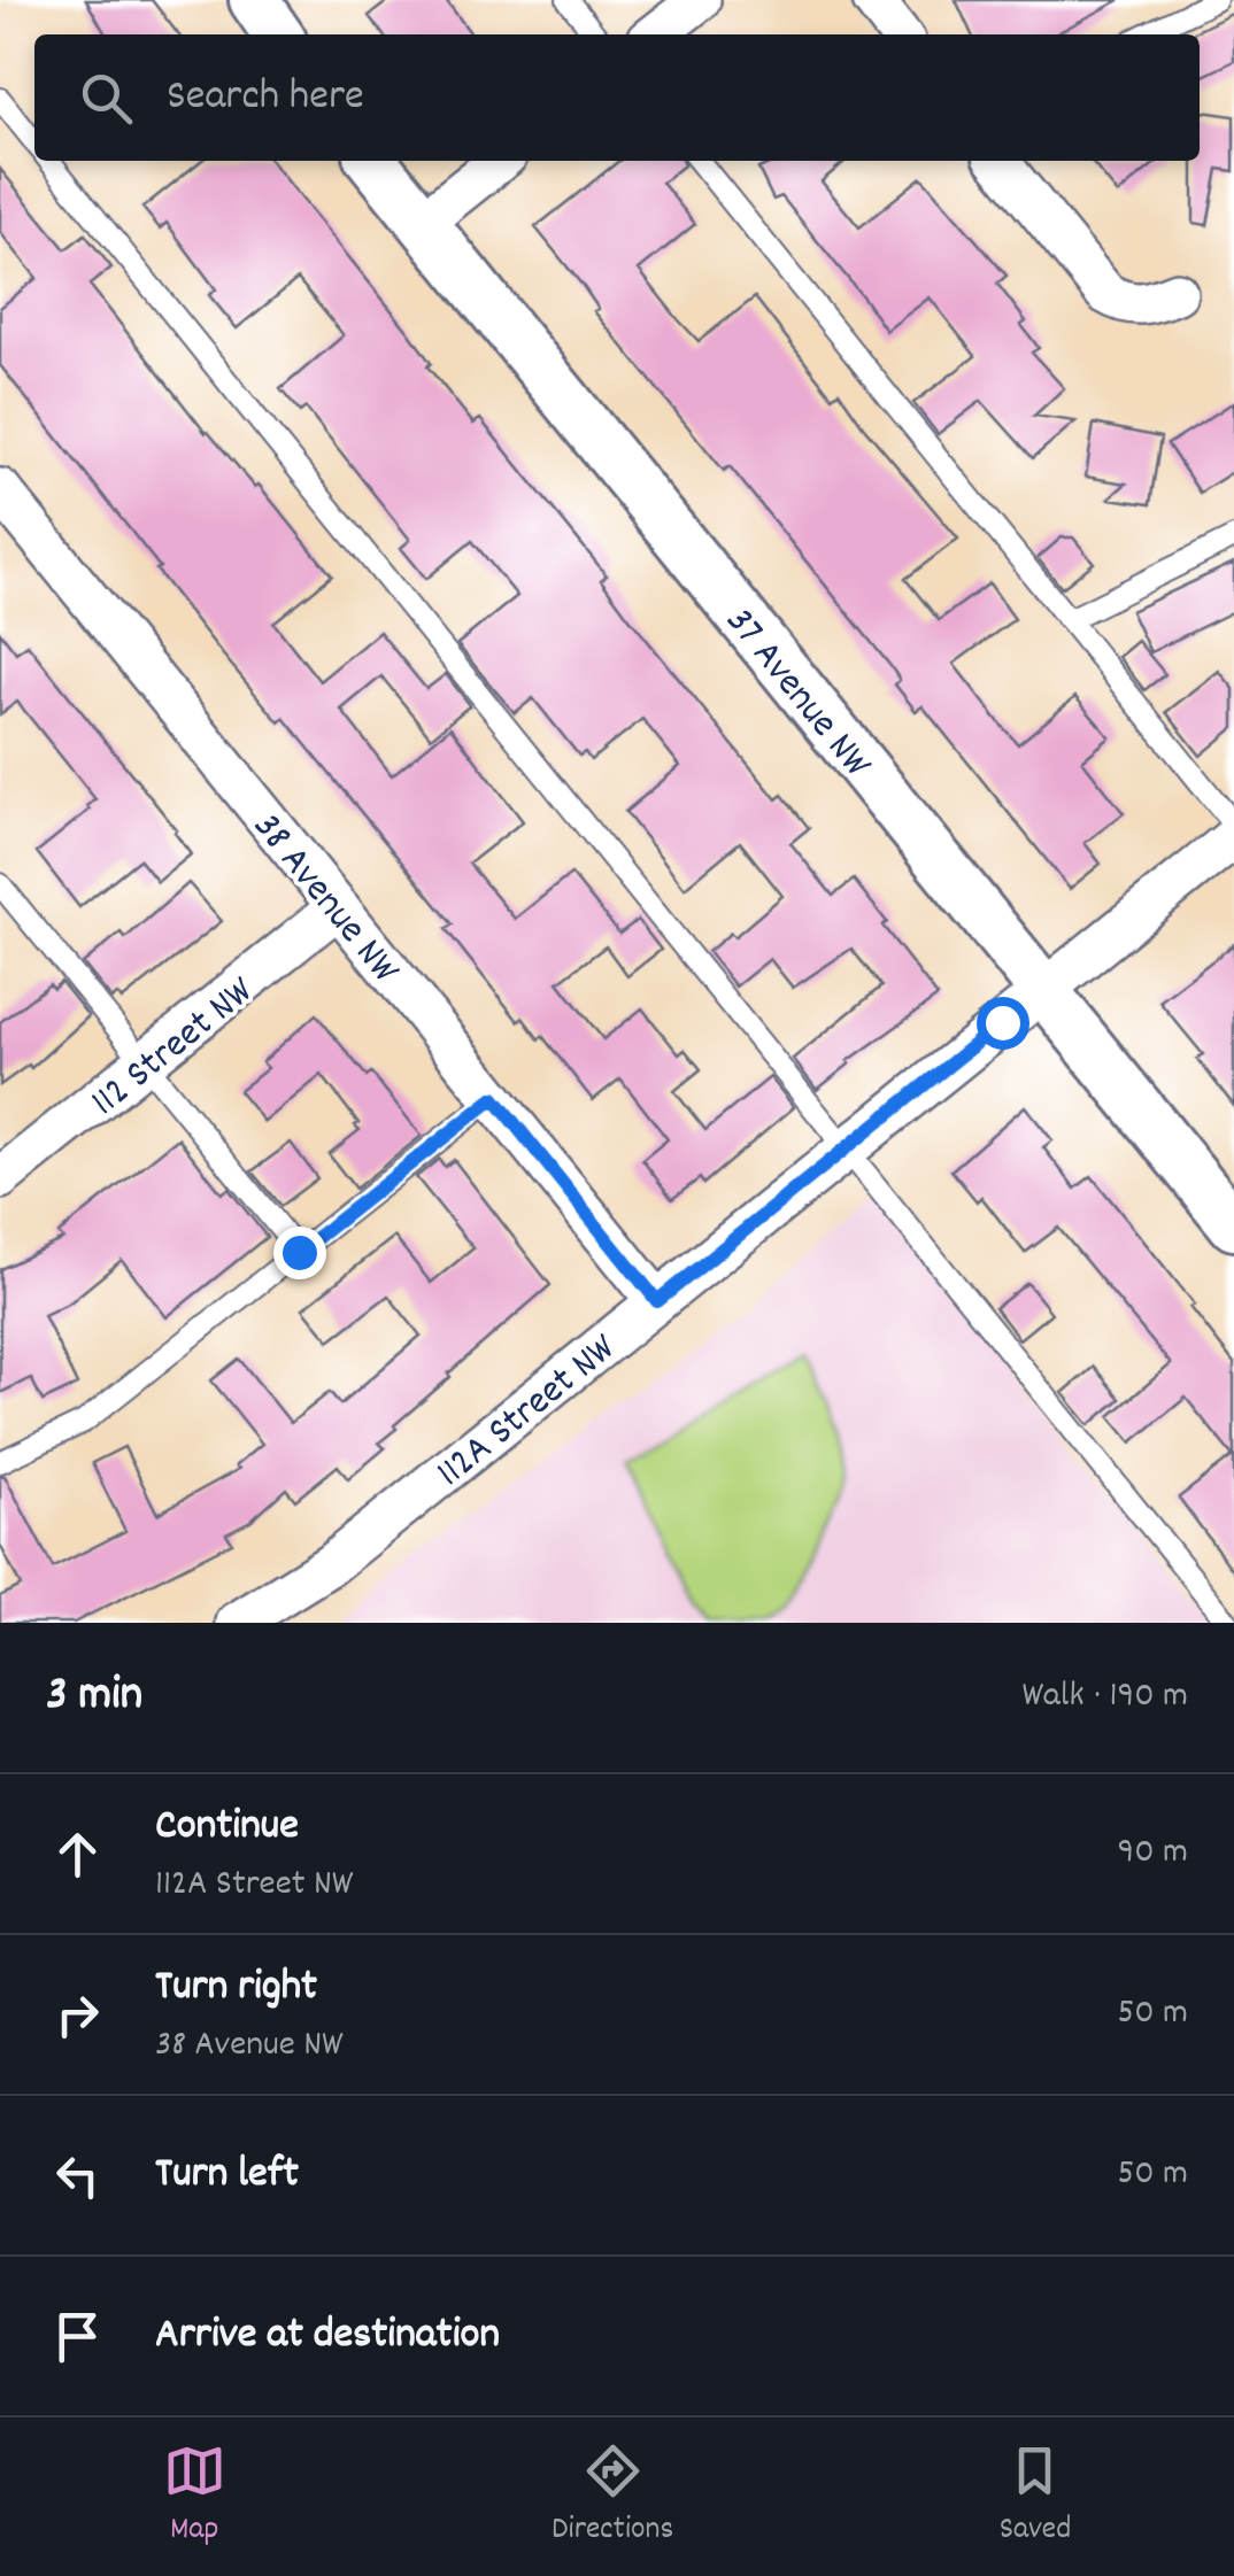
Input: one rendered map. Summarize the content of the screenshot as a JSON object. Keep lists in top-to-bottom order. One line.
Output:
{"streets":{"street":["37 Avenue NW","38 Avenue NW","112 Street NW","112A Street NW"]},"crossings":[["37 Avenue NW","112A Street NW"],["38 Avenue NW","112 Street NW"],["38 Avenue NW","112A Street NW"]],"page":{"search":"Search here","heading":["3 min","Walk · 190 m"],"list":[["Continue","112A Street NW","90 m"],["Turn right","38 Avenue NW","50 m"],["Turn left","50 m"],"Arrive at destination"],"nav":["Map","Directions","Saved"]}}
